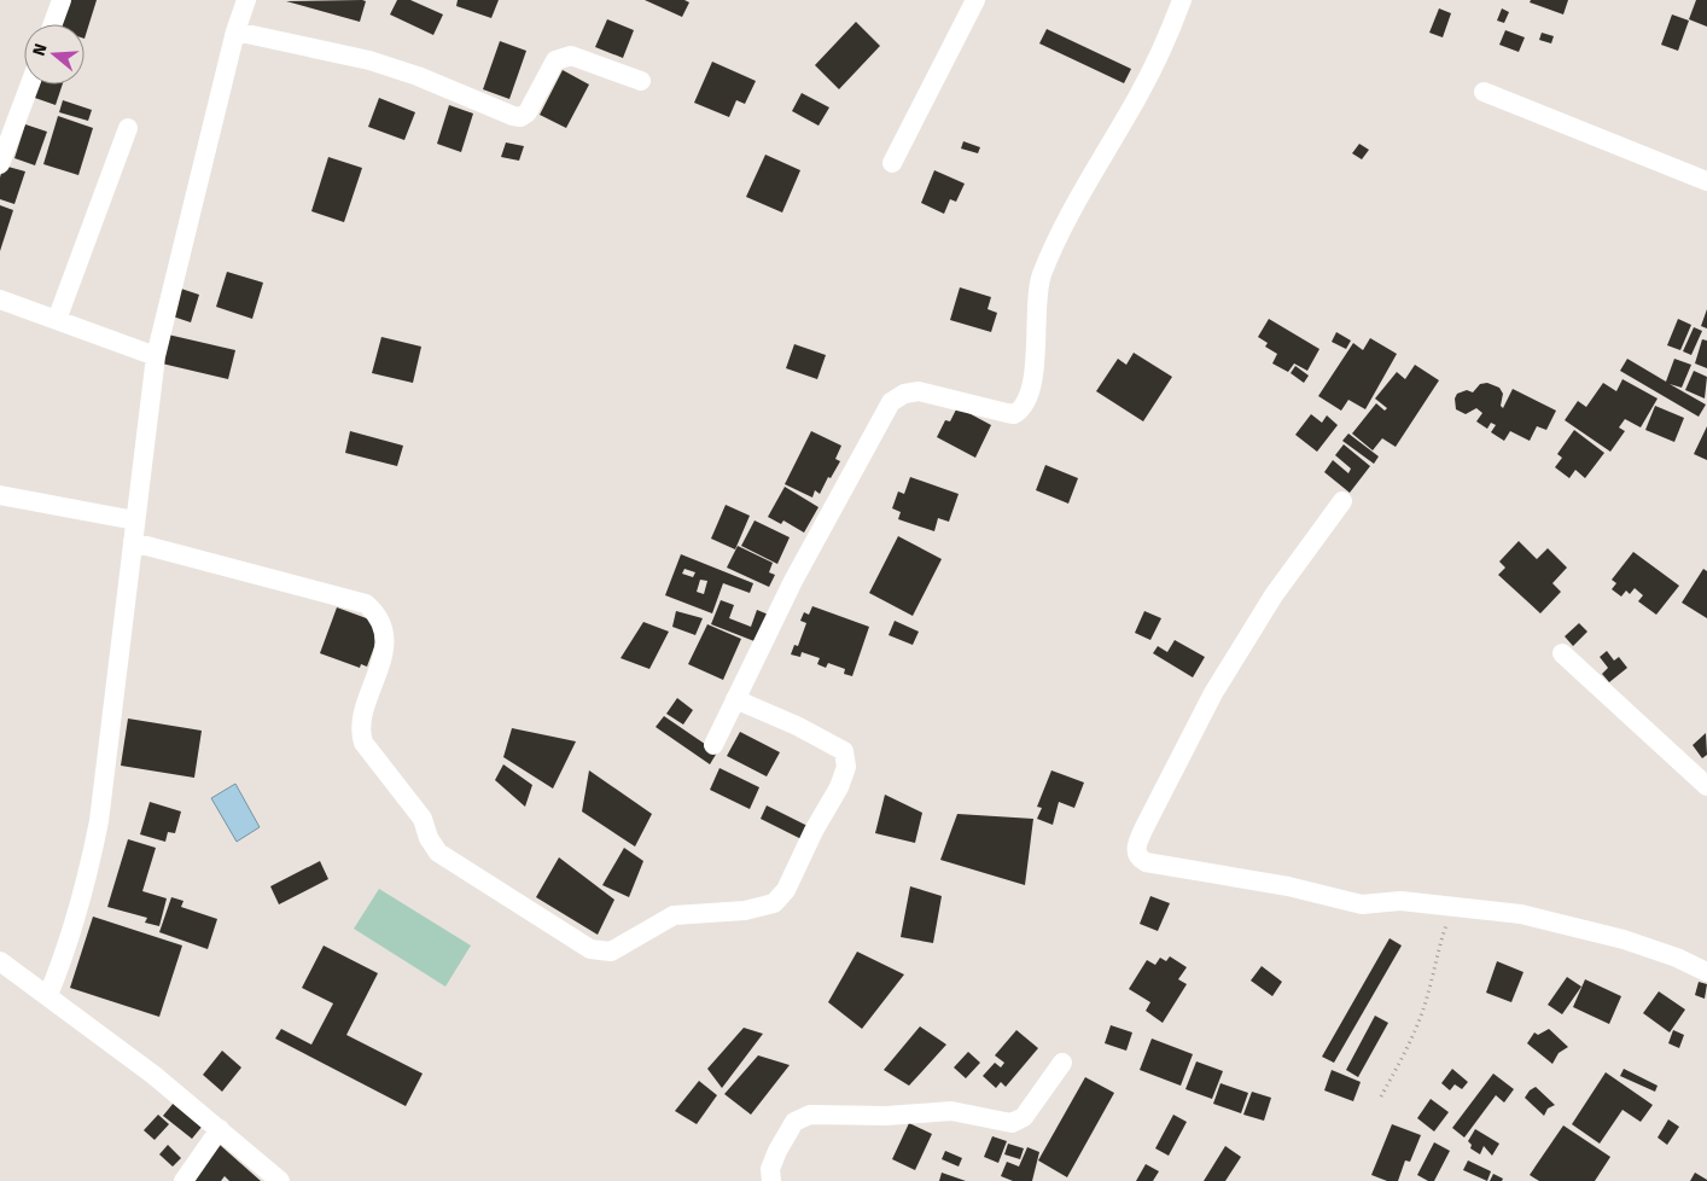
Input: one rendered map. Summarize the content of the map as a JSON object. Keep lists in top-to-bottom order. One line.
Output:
{"north":"left"}
